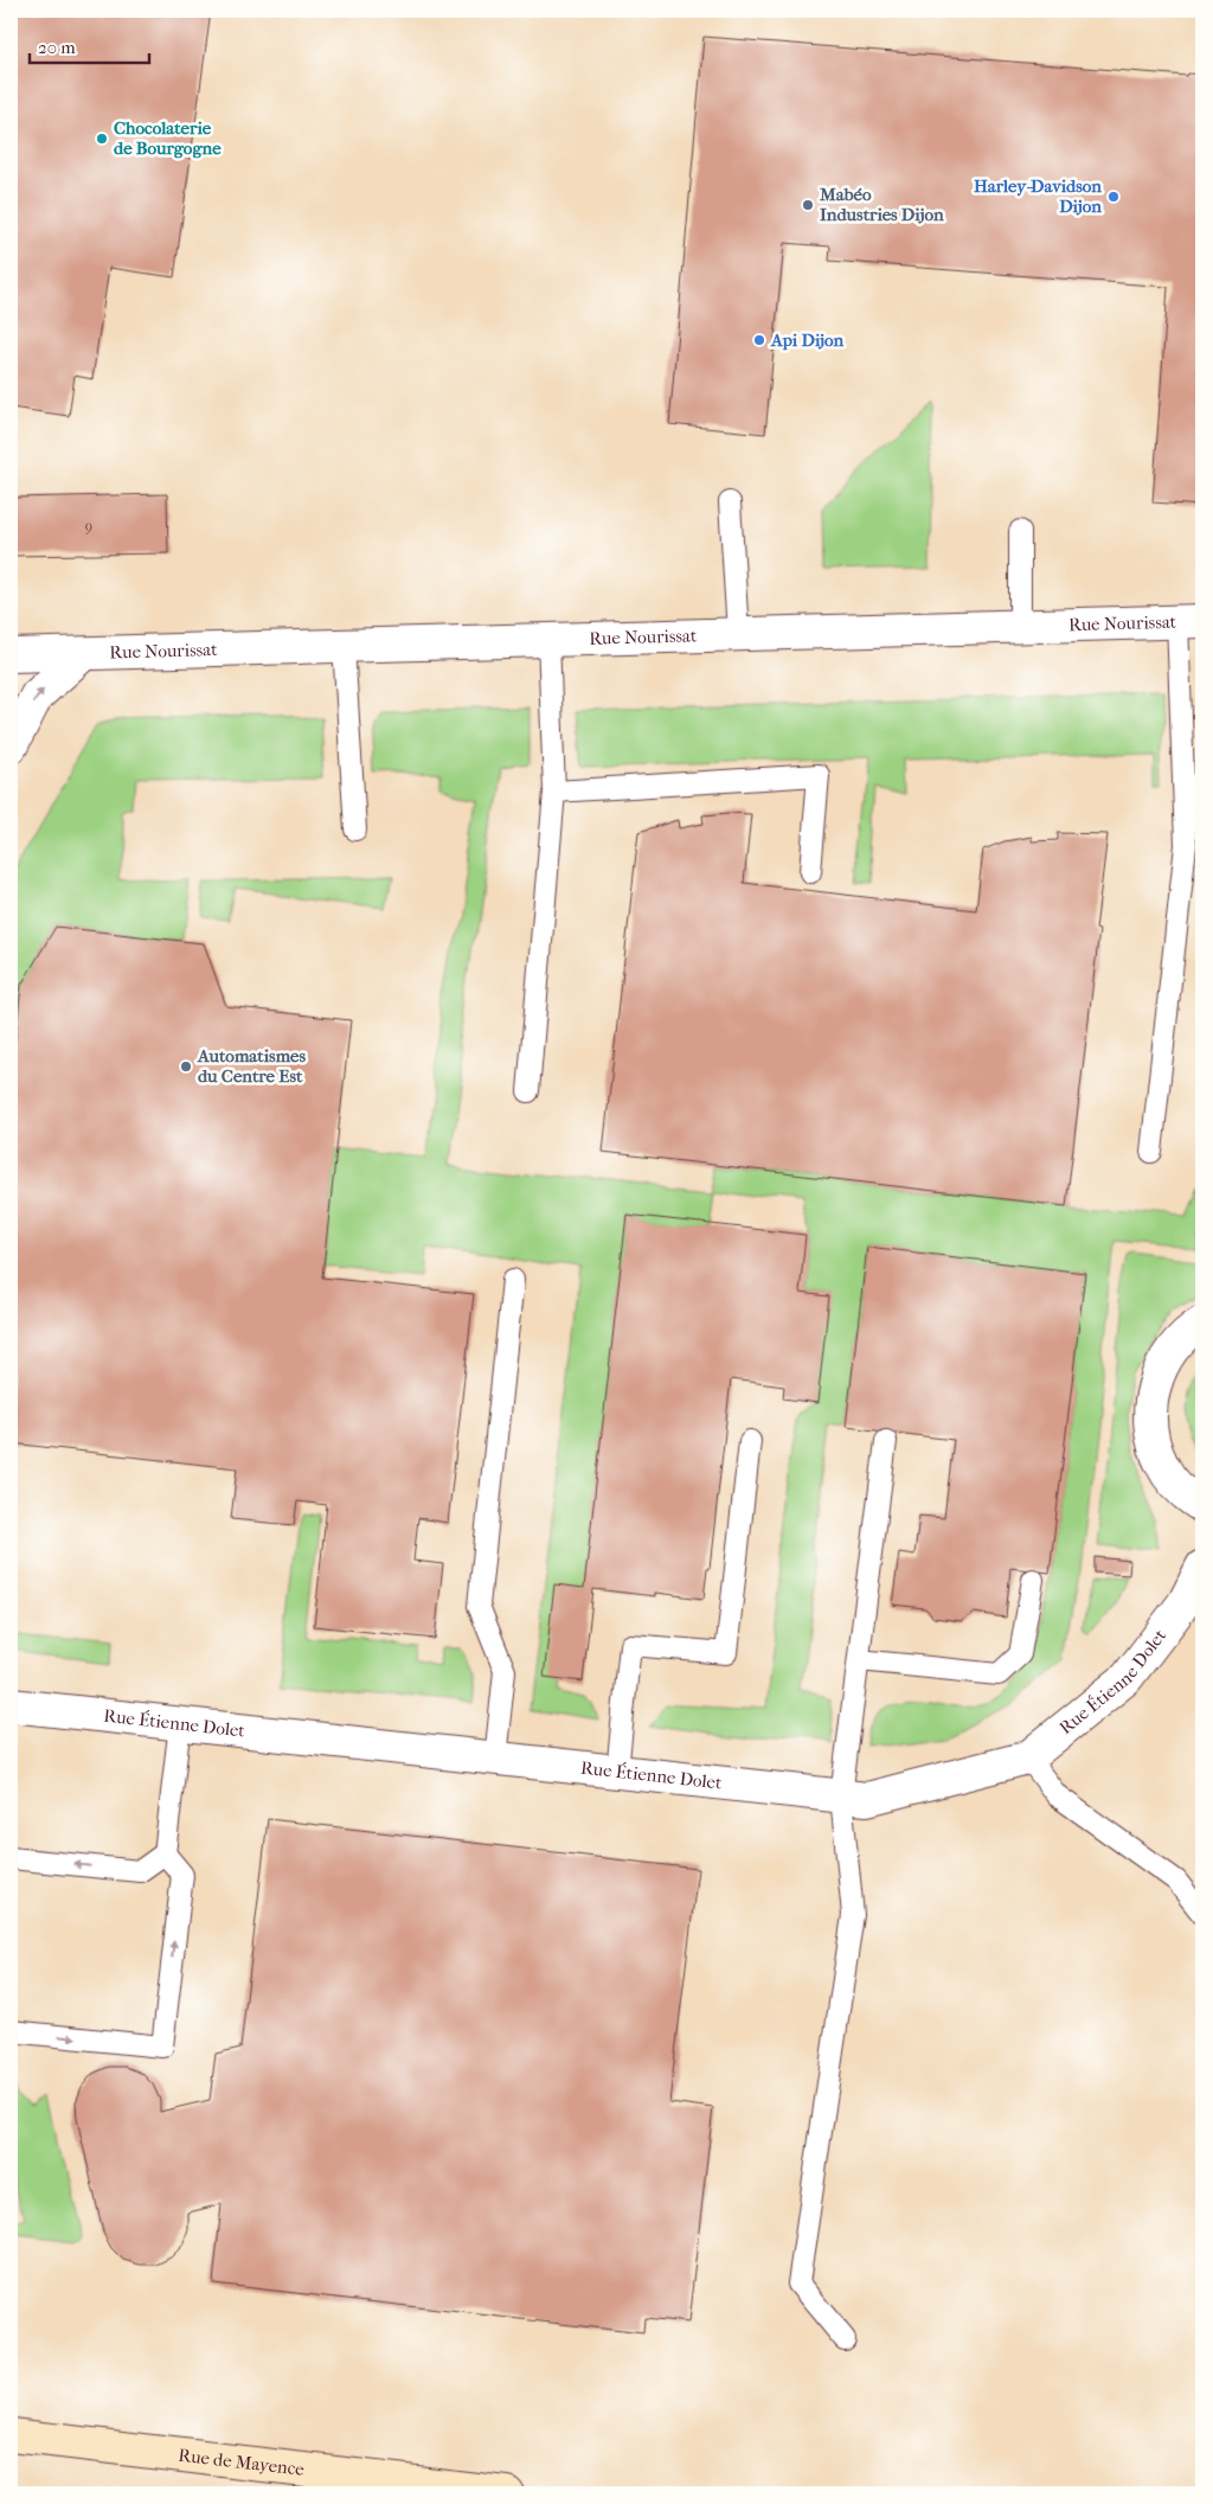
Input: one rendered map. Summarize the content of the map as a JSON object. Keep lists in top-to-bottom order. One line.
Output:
{"streets":{"main road":["Rue de Mayence"],"street":["Rue Nourissat","Rue Étienne Dolet"]},"places":["Chocolaterie de Bourgogne","Harley-Davidson Dijon","Mabéo Industries Dijon","Api Dijon","Automatismes du Centre Est"],"house_numbers":["9"],"scale_bar":"20 m"}
